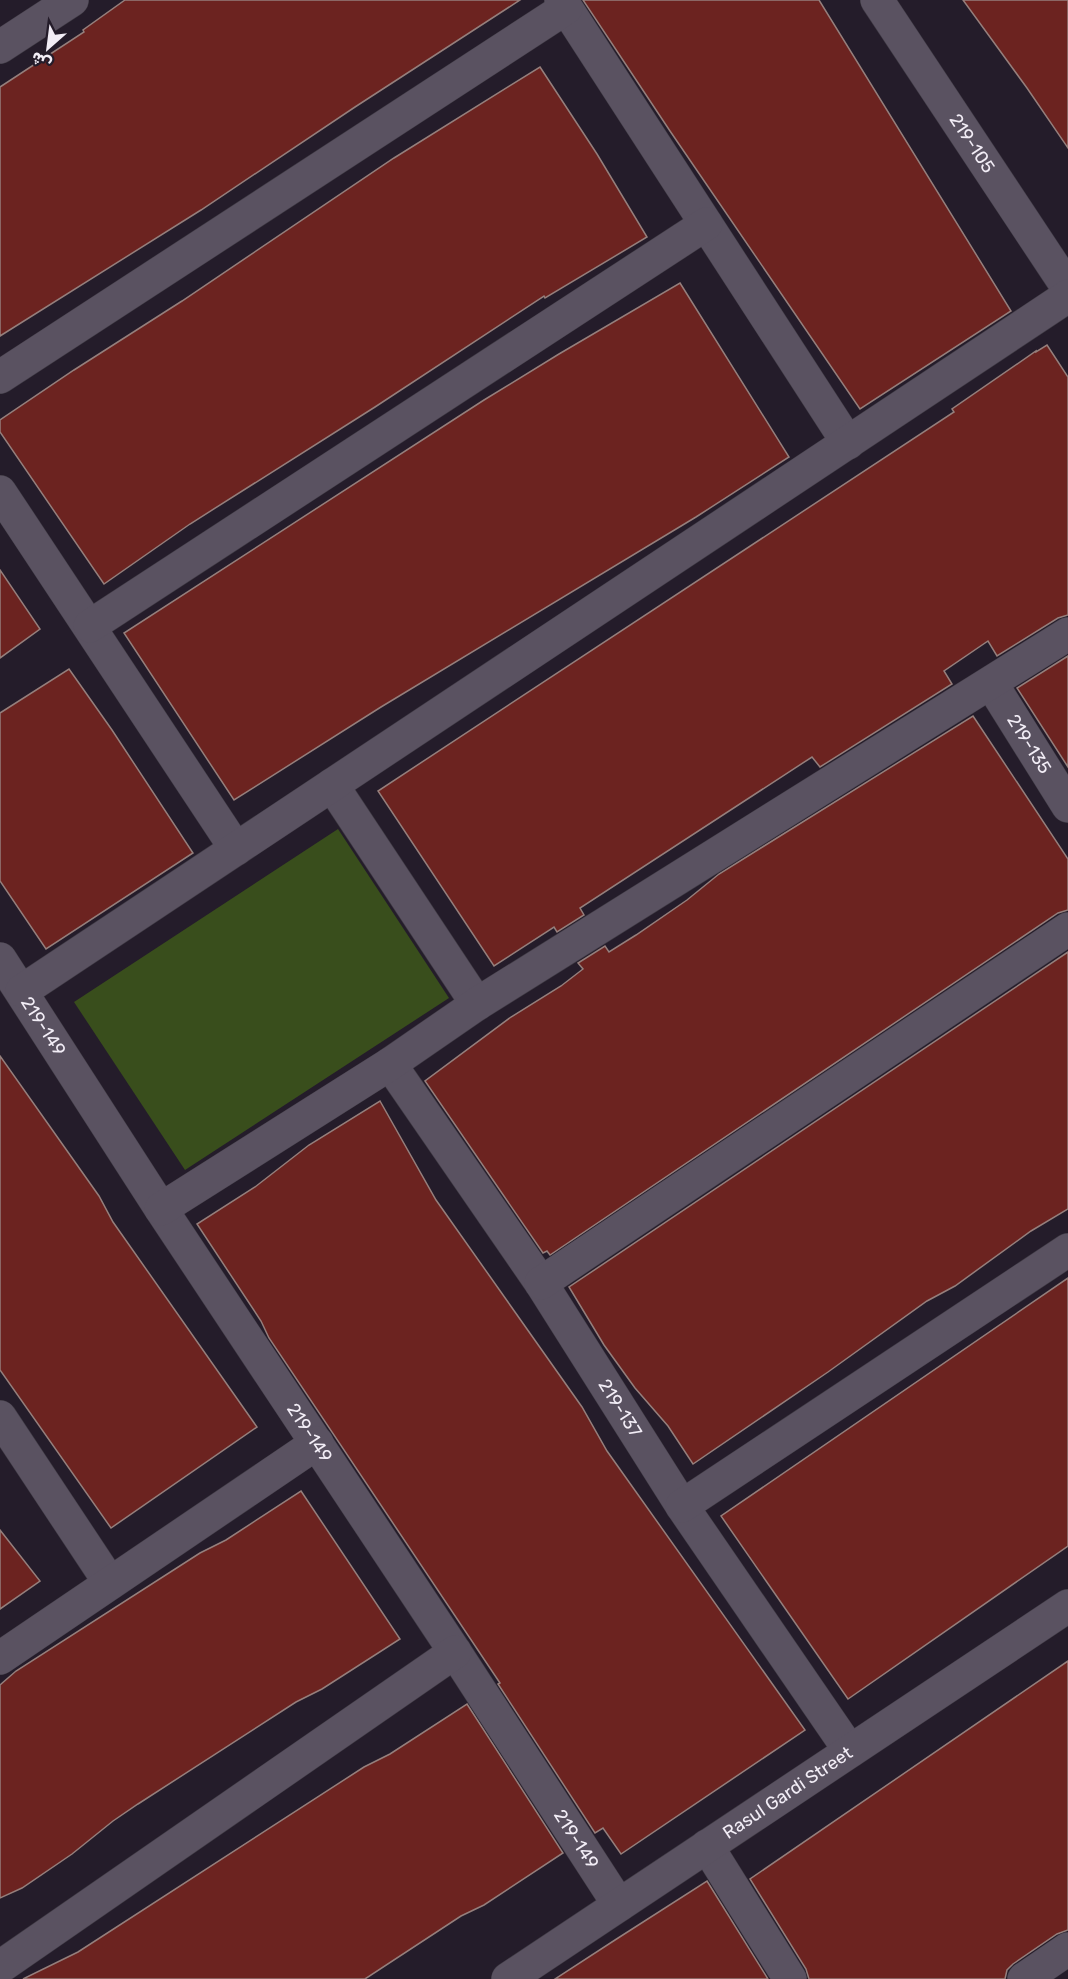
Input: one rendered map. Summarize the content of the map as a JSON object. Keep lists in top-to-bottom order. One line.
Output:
{"streets":{"street":["219-105","219-135","219-149","219-137","Rasul Gardi Street"]},"crossings":[["219-149","Rasul Gardi Street"],["219-137","Rasul Gardi Street"]],"north":"bottom left"}
